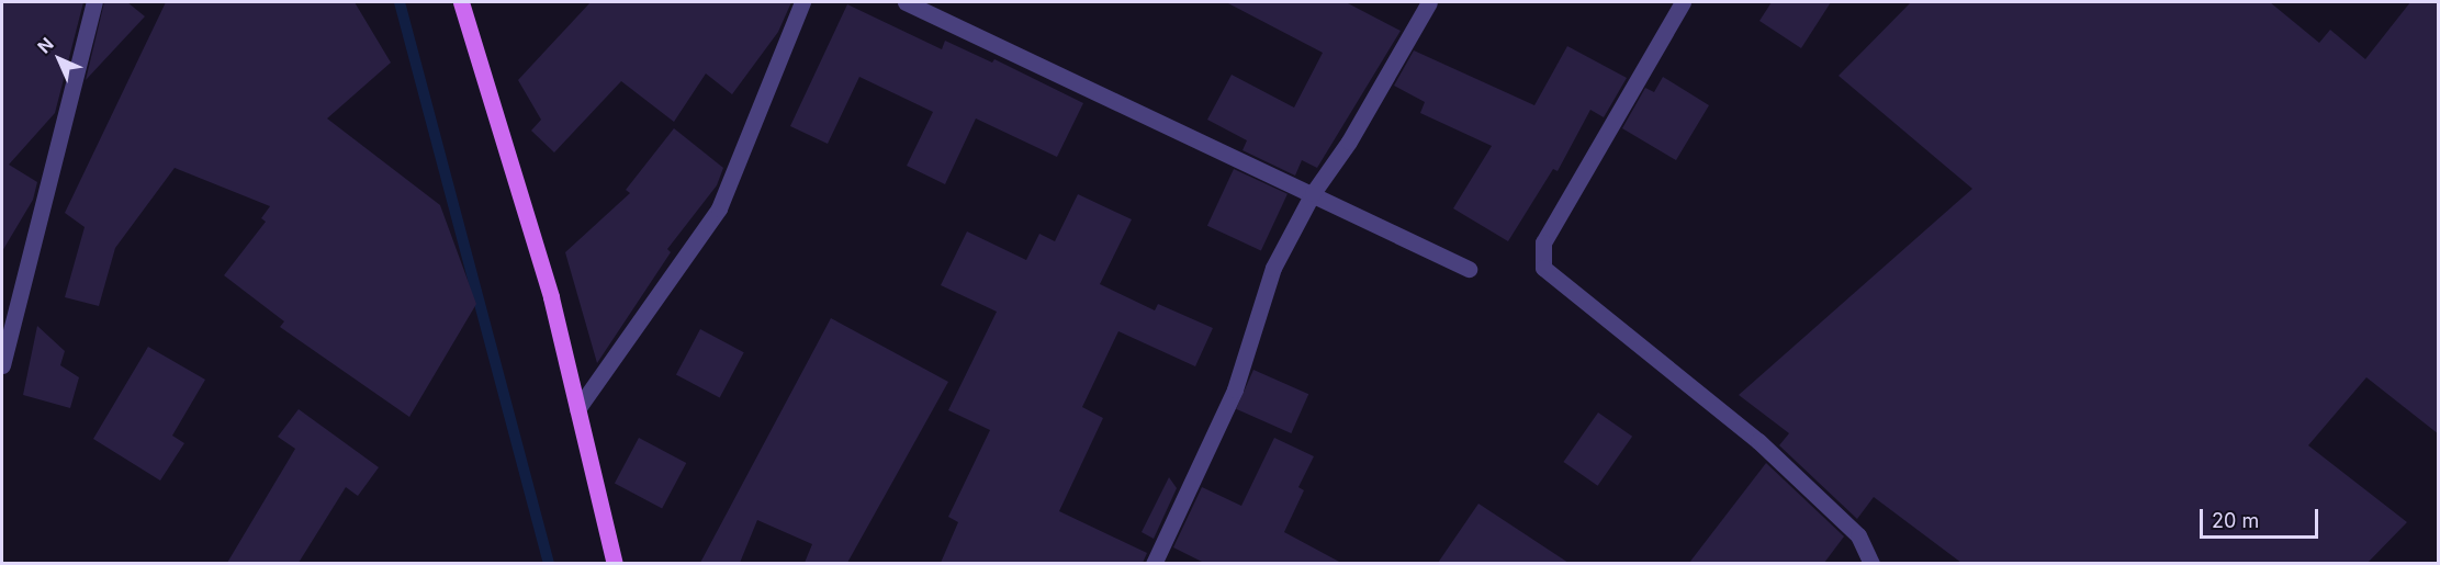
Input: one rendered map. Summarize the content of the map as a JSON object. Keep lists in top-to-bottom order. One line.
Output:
{"scale_bar":"20 m","north":"top left"}
